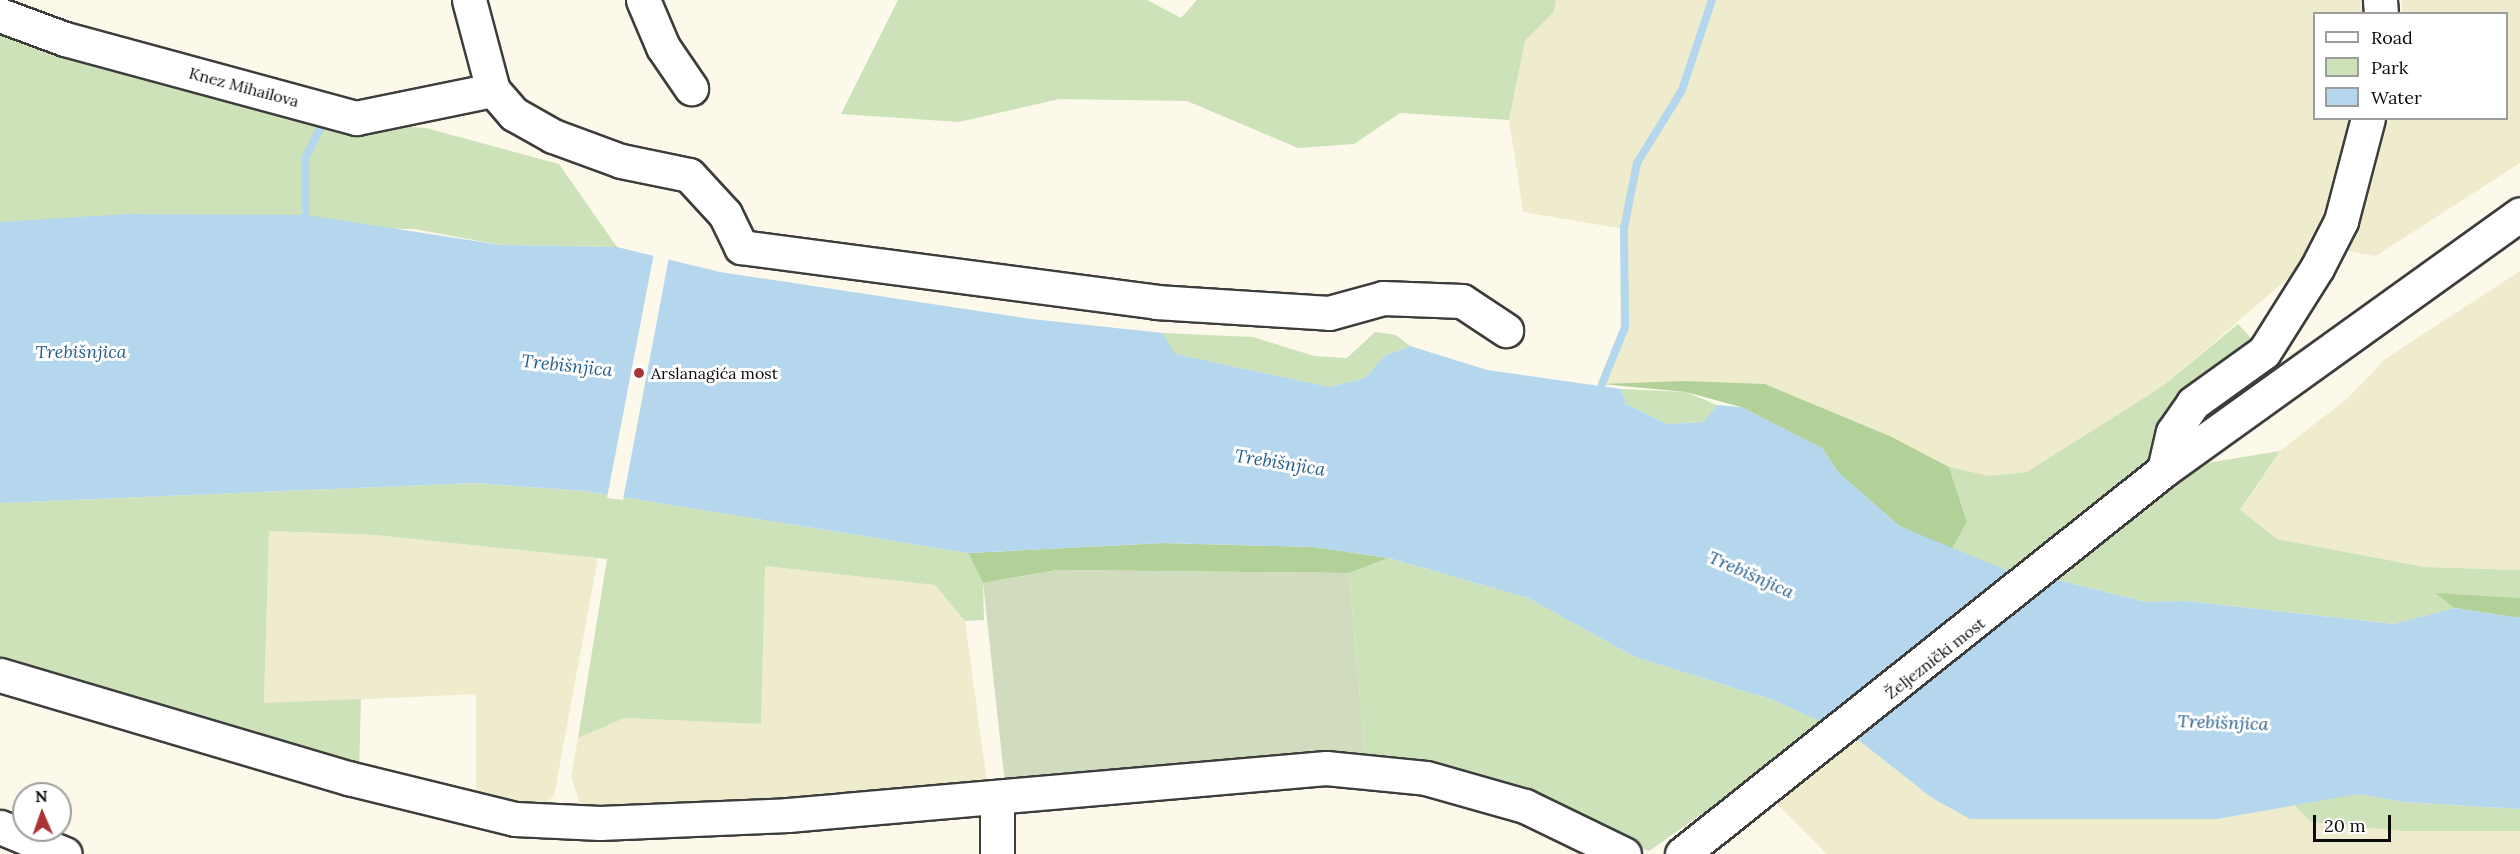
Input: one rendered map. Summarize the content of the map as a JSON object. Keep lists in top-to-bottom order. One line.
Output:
{"streets":{"street":["Knez Mihailova","Željeznički most"]},"water":["Trebišnjica"],"places":["Arslanagića most"],"legend":["Road","Park","Water"],"scale_bar":"20 m","north":"top"}
